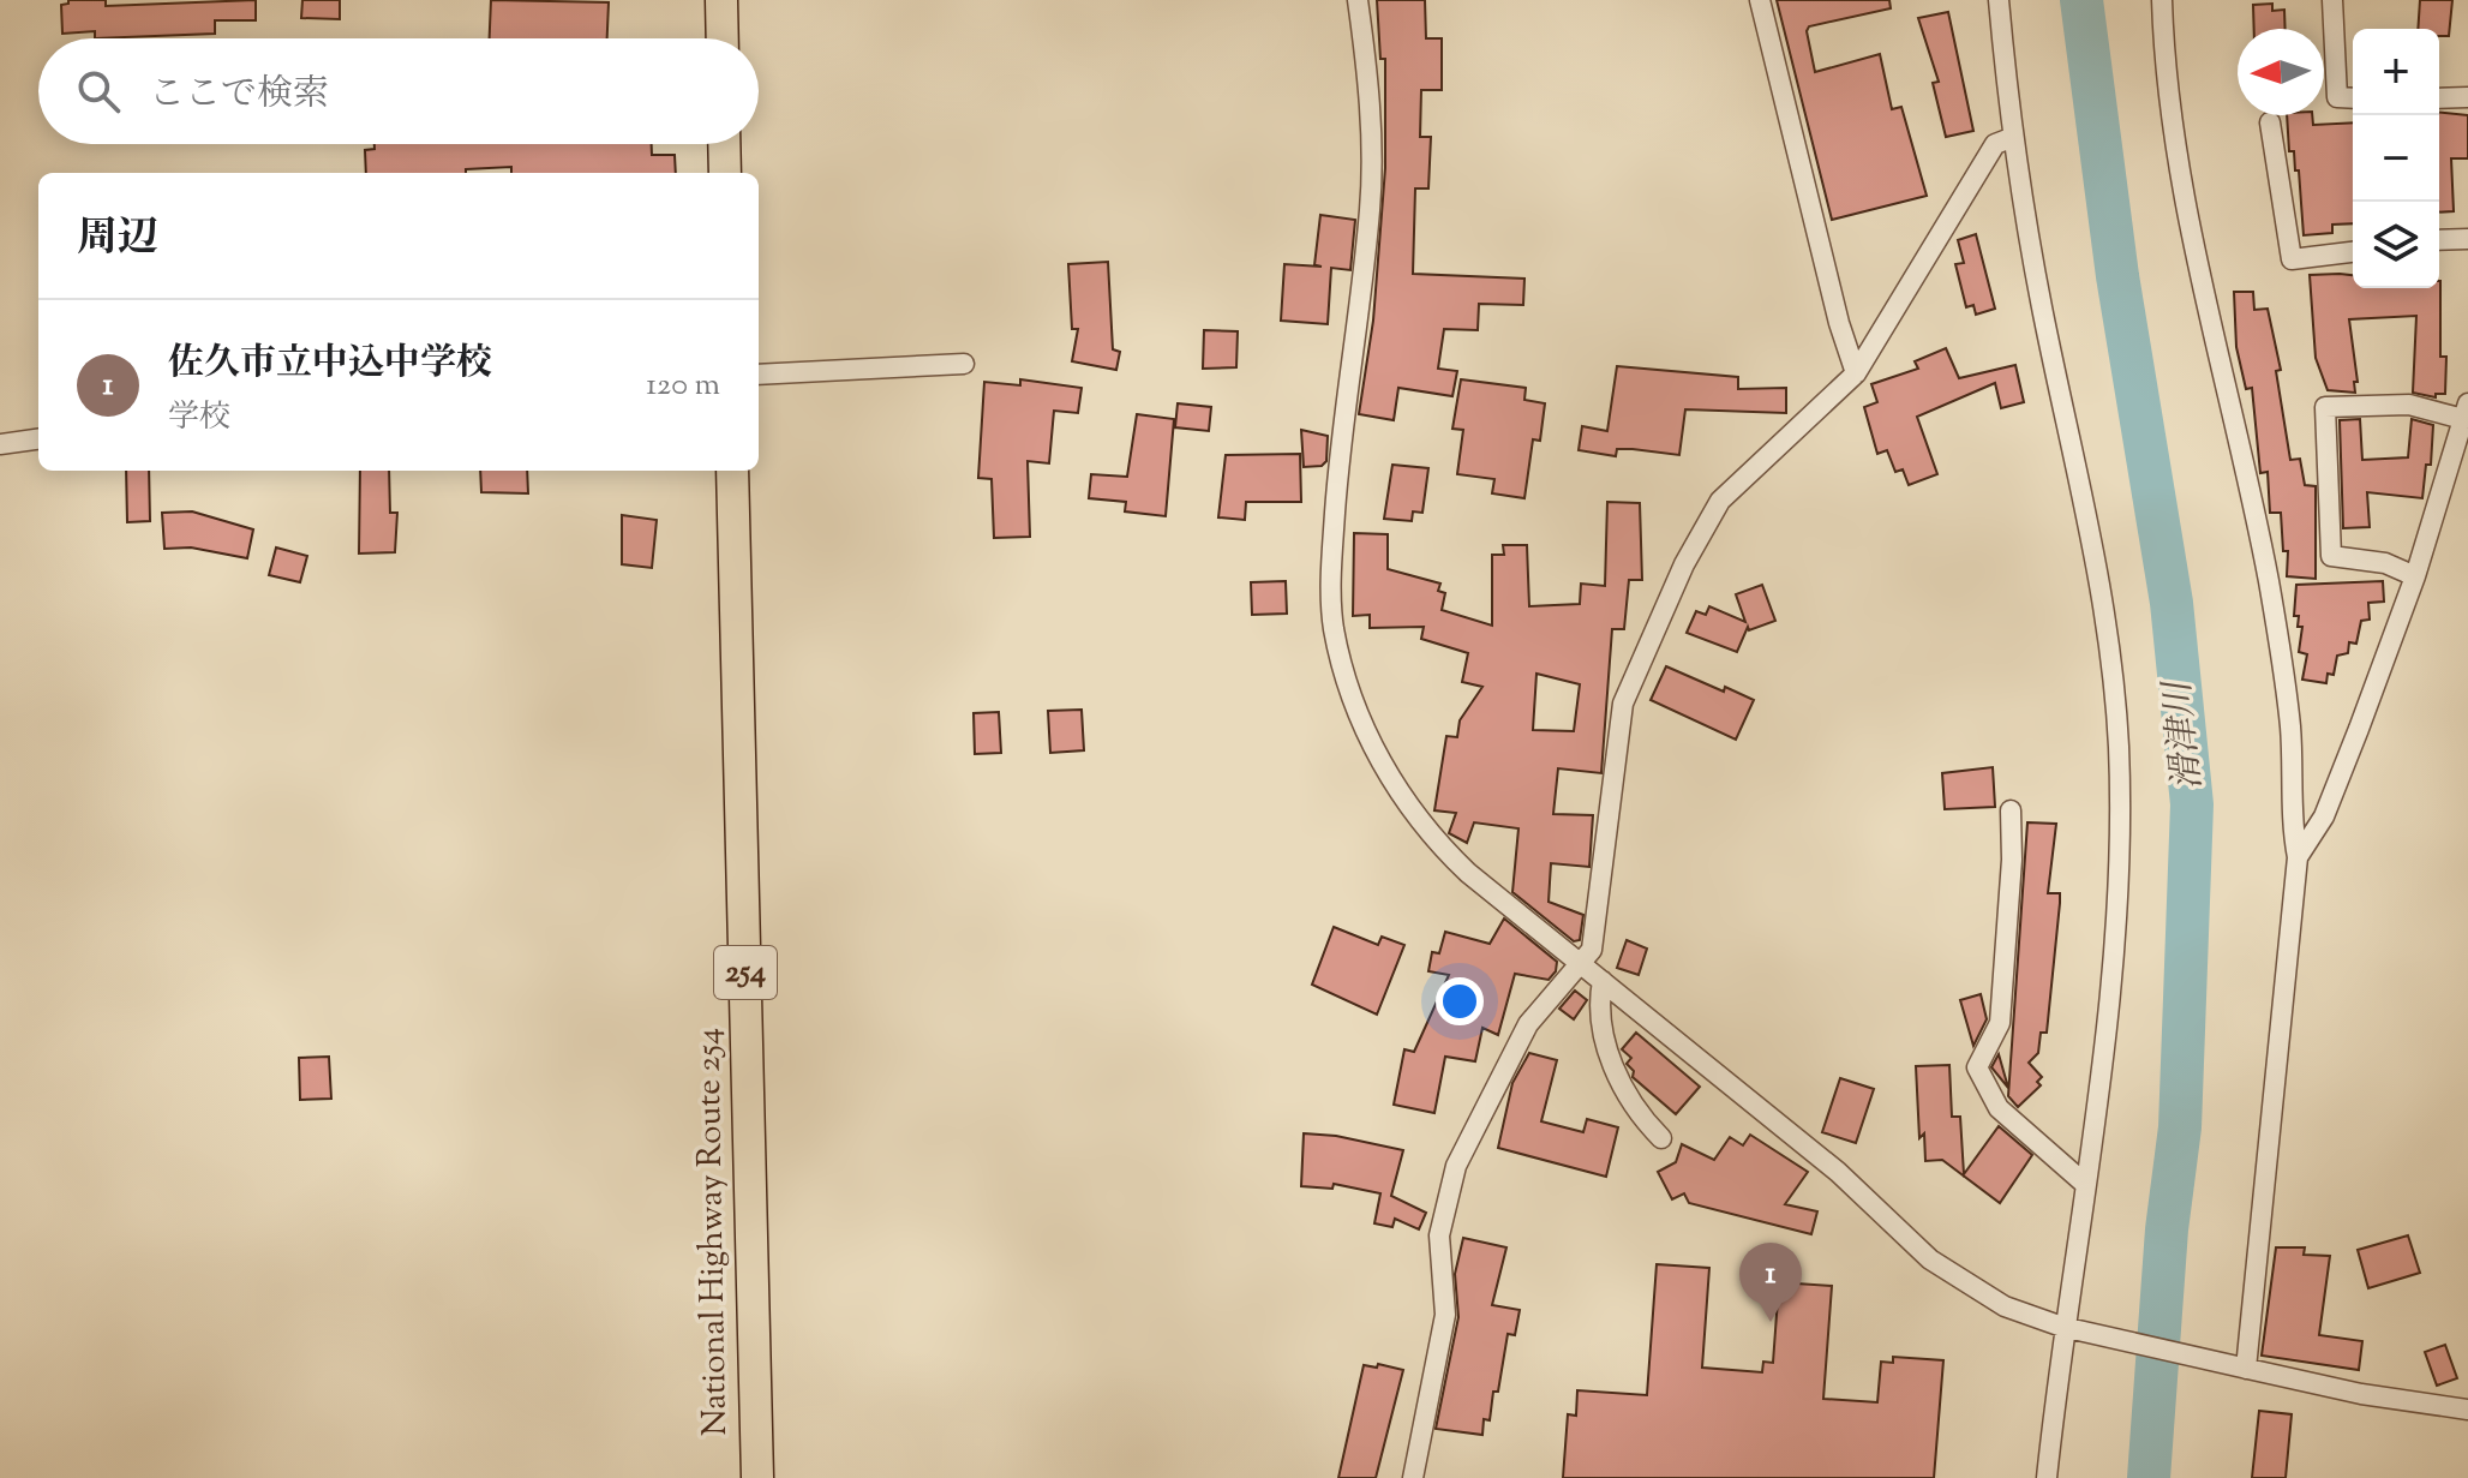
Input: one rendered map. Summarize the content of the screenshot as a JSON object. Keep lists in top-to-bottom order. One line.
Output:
{"streets":{"highway":["254","National Highway Route 254"]},"water":["滑津川"],"north":"left","page":{"map_buttons":["+","−"],"search":"ここで検索","heading":"周辺","list":[{"mark":"1","name":"佐久市立中込中学校","note":"学校","value":"120 m"}],"pins":"1"}}
